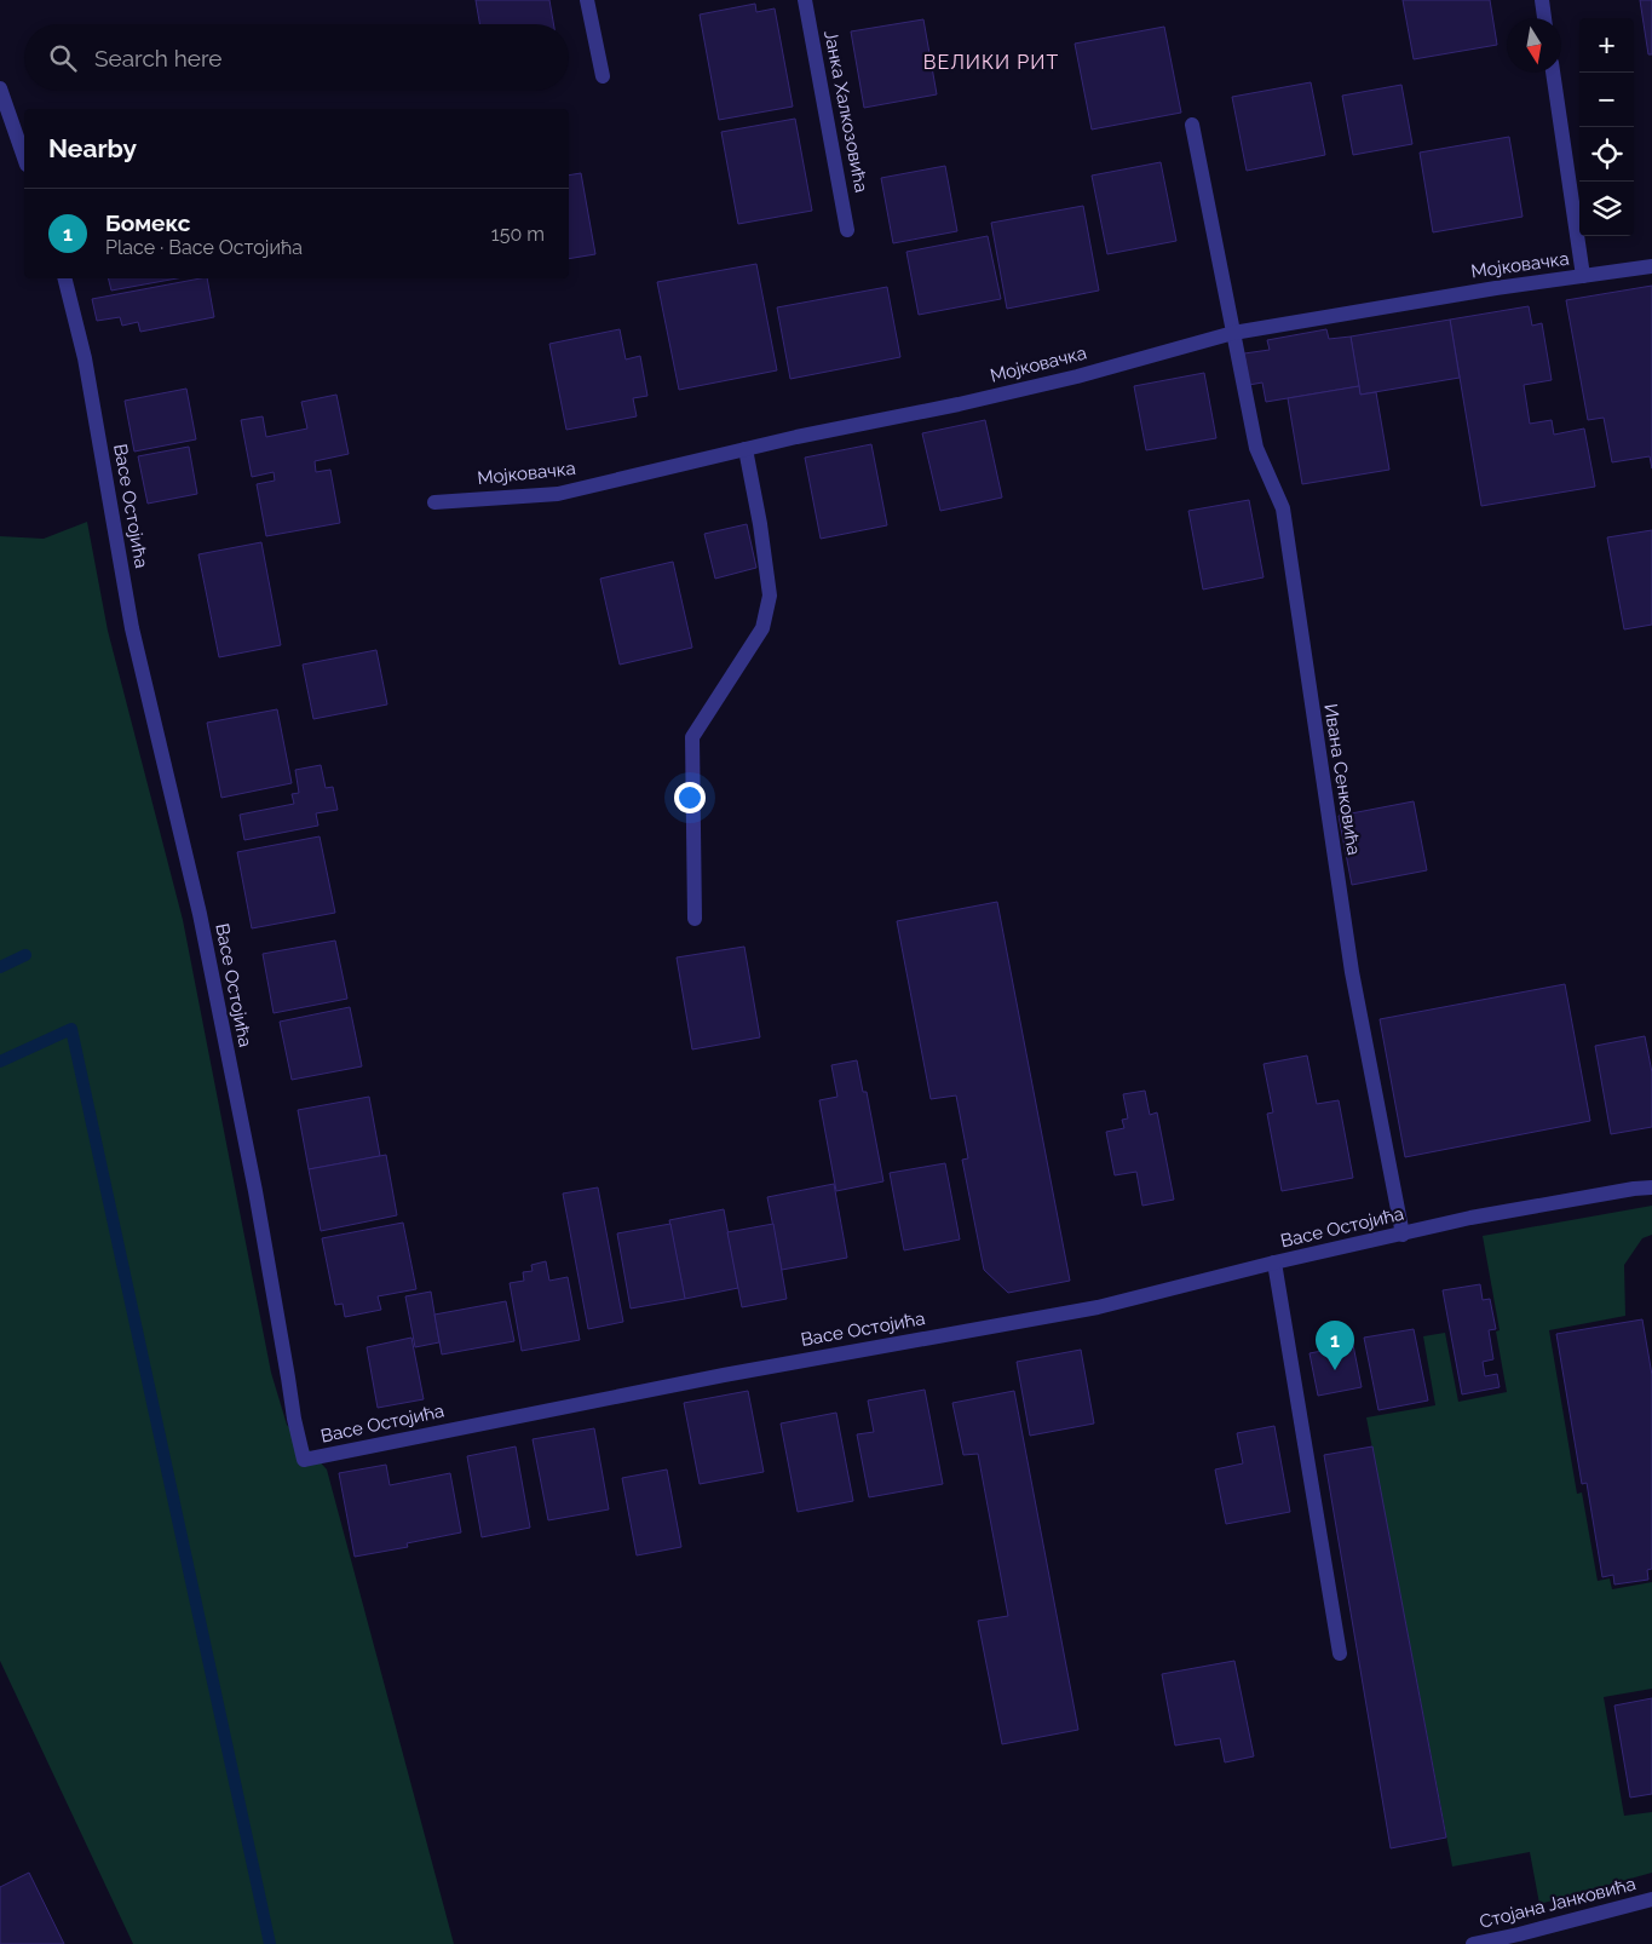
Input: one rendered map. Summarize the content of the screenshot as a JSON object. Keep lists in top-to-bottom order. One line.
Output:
{"streets":{"street":["Јанка Халкозовића","Мојковачка","Васе Остојића","Ивана Сенковића","Стојана Јанковића"]},"crossings":[["Мојковачка","Ивана Сенковића"],["Васе Остојића","Ивана Сенковића"]],"districts":["ВЕЛИКИ РИТ"],"north":"bottom","page":{"map_buttons":["+","−"],"search":"Search here","heading":"Nearby","list":[{"mark":"1","name":"Бомекс","note":"Place · Васе Остојића","value":"150 m"}],"pins":"1"}}
